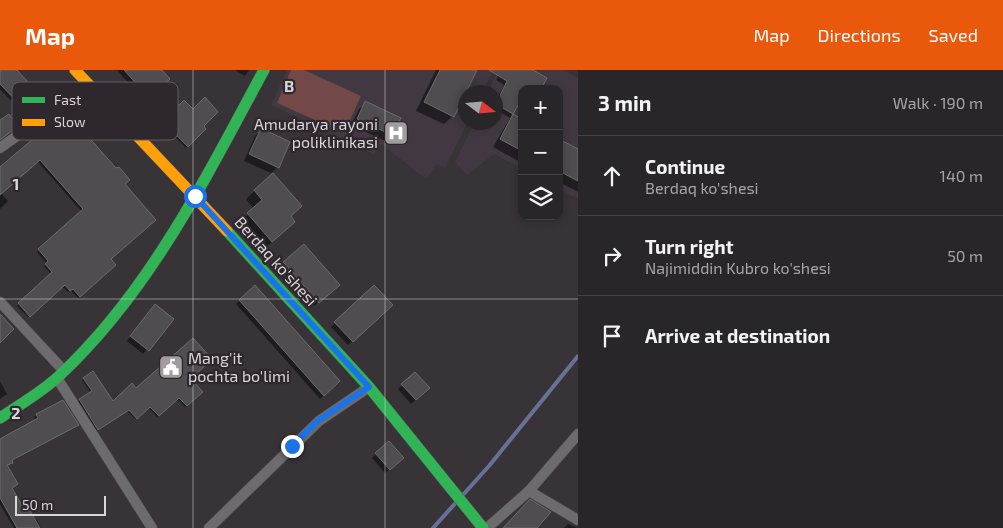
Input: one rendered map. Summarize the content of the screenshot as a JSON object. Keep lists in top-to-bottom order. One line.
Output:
{"streets":{"main road":["Berdaq ko'shesi"]},"places":{"hospital":["Amudarya rayoni poliklinikasi"],"public building":["Mang'it pochta bo'limi"]},"legend":["Fast","Slow"],"scale_bar":"50 m","north":"right","page":{"header":"Map","nav":["Map","Directions","Saved"],"heading":["3 min","Walk · 190 m"],"map_buttons":["+","−"],"list":[["Continue","Berdaq ko'shesi","140 m"],["Turn right","Najimiddin Kubro ko'shesi","50 m"],"Arrive at destination"],"scale":"50 m"},"grid":{"columns":["B"],"rows":["1","2"]}}
